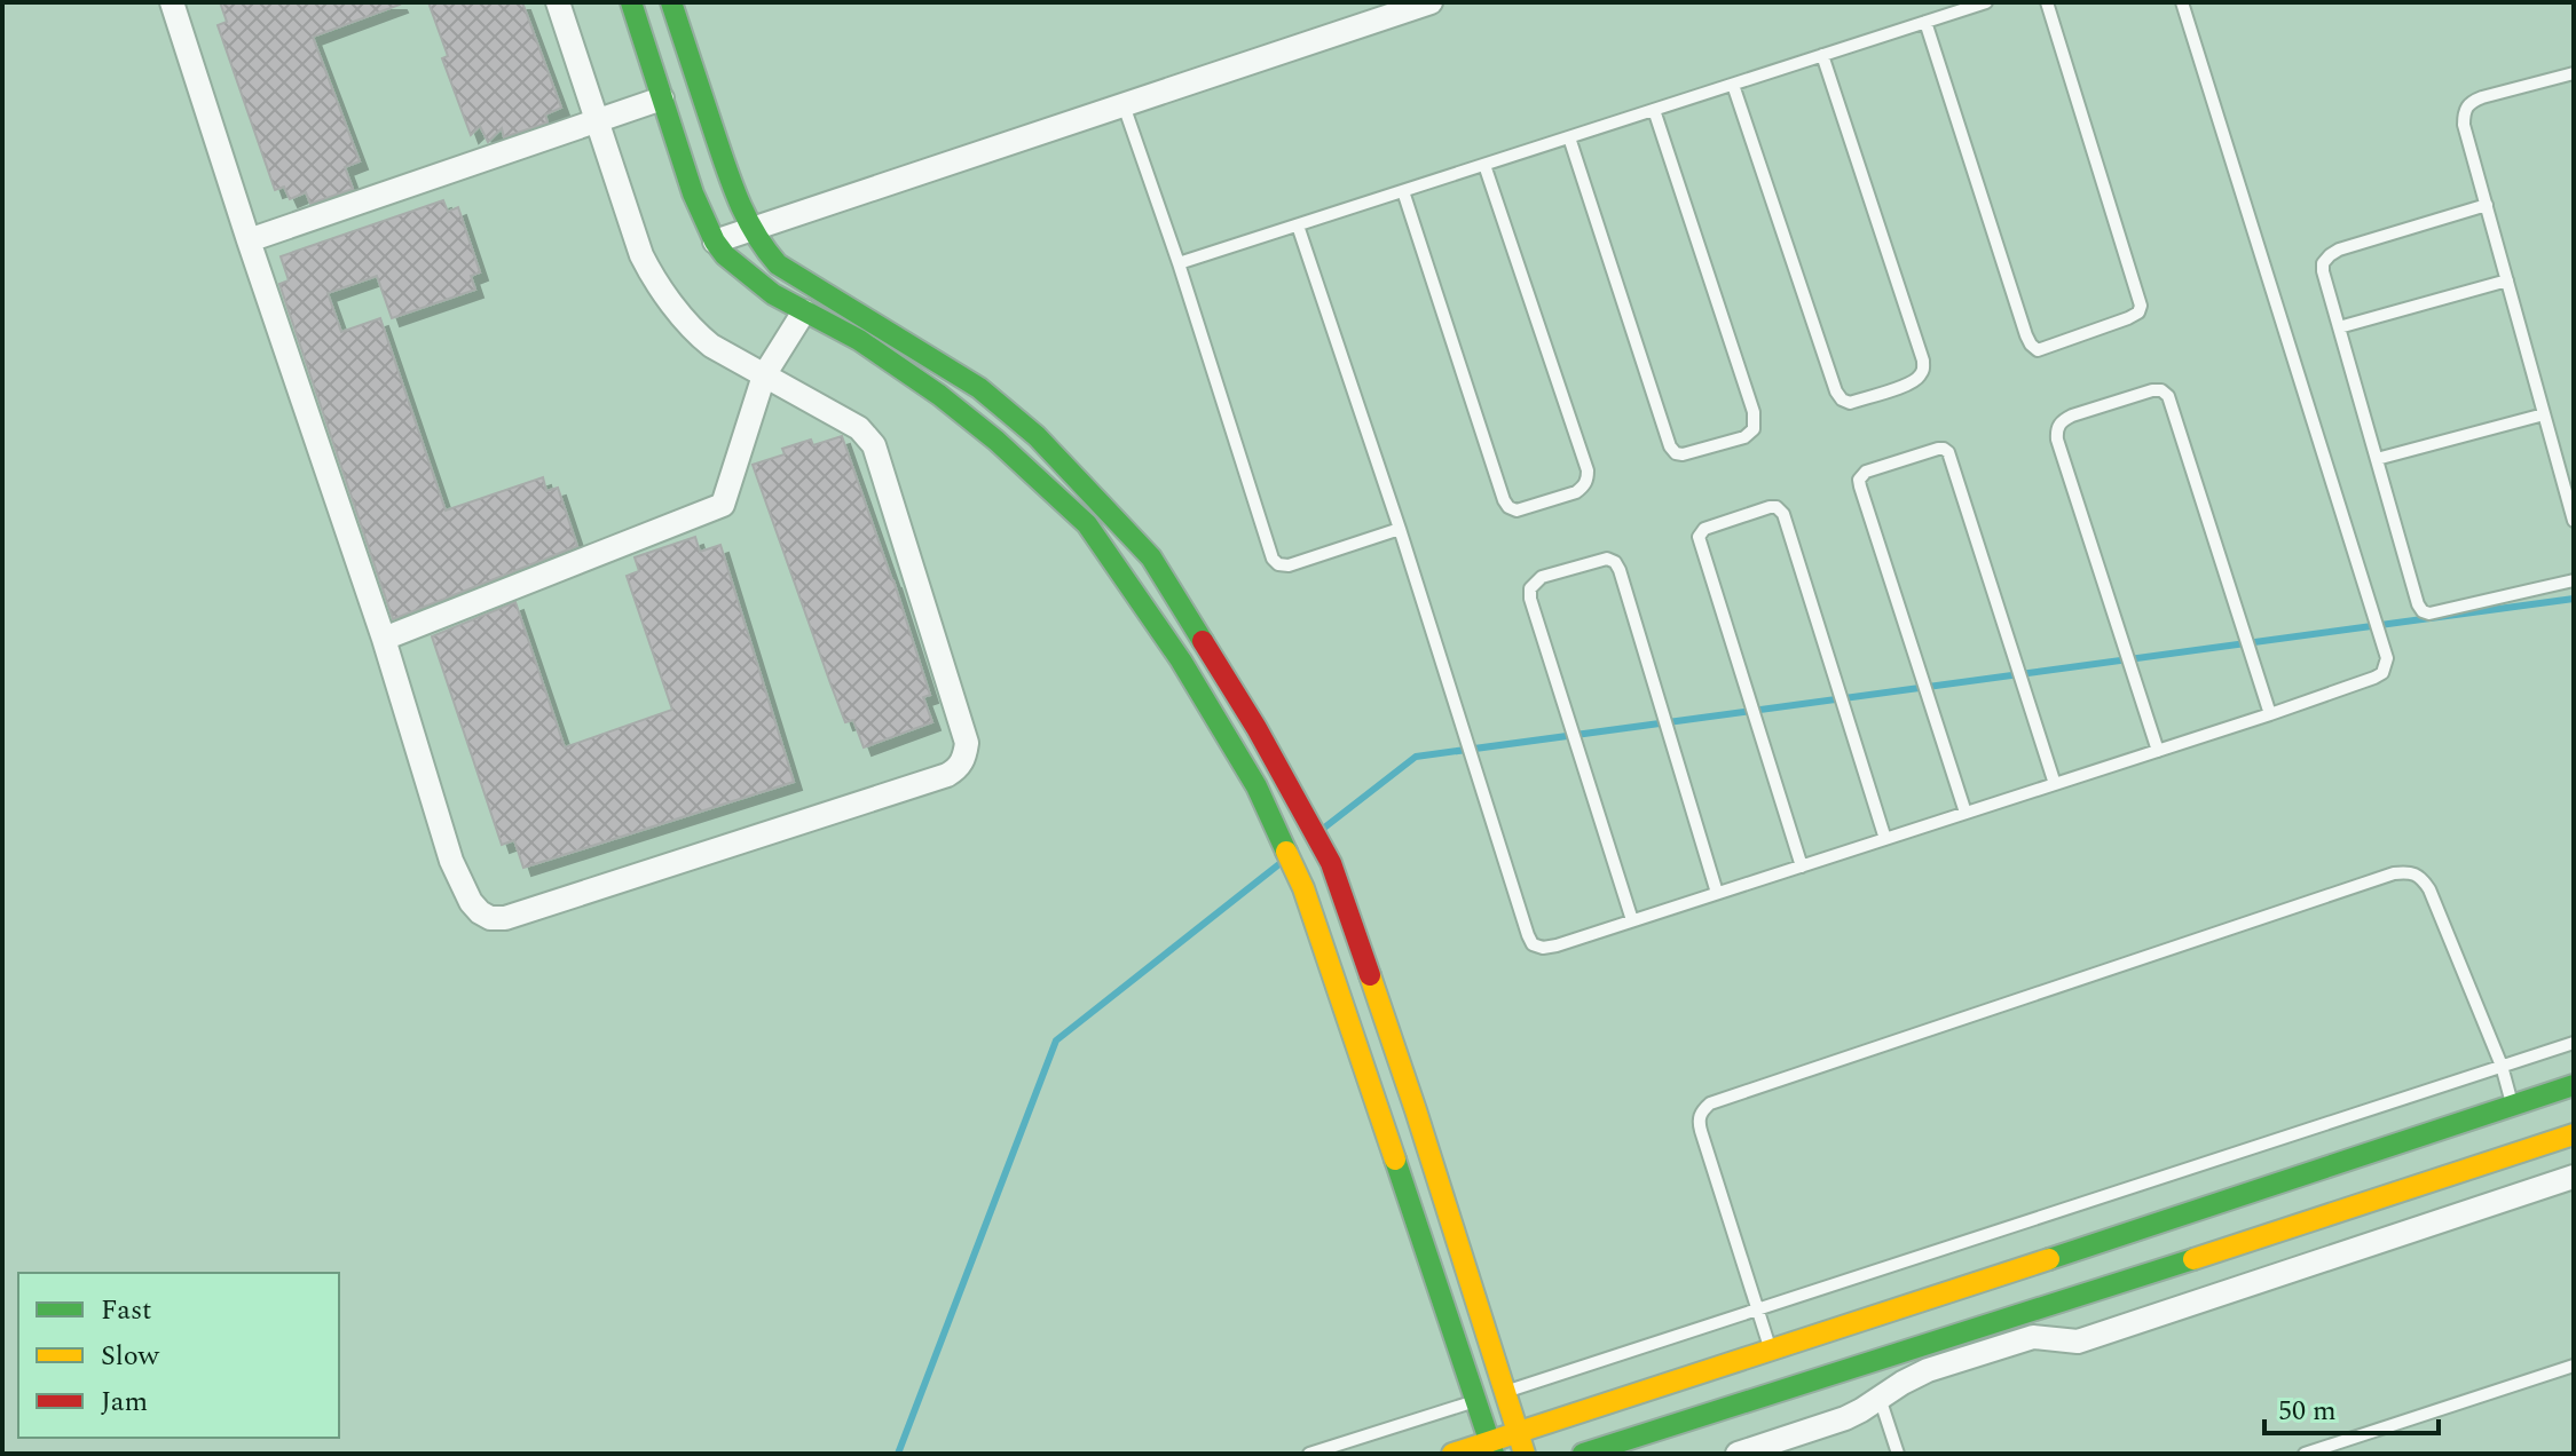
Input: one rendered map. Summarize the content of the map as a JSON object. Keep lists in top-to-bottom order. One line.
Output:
{"legend":["Fast","Slow","Jam"],"scale_bar":"50 m"}
